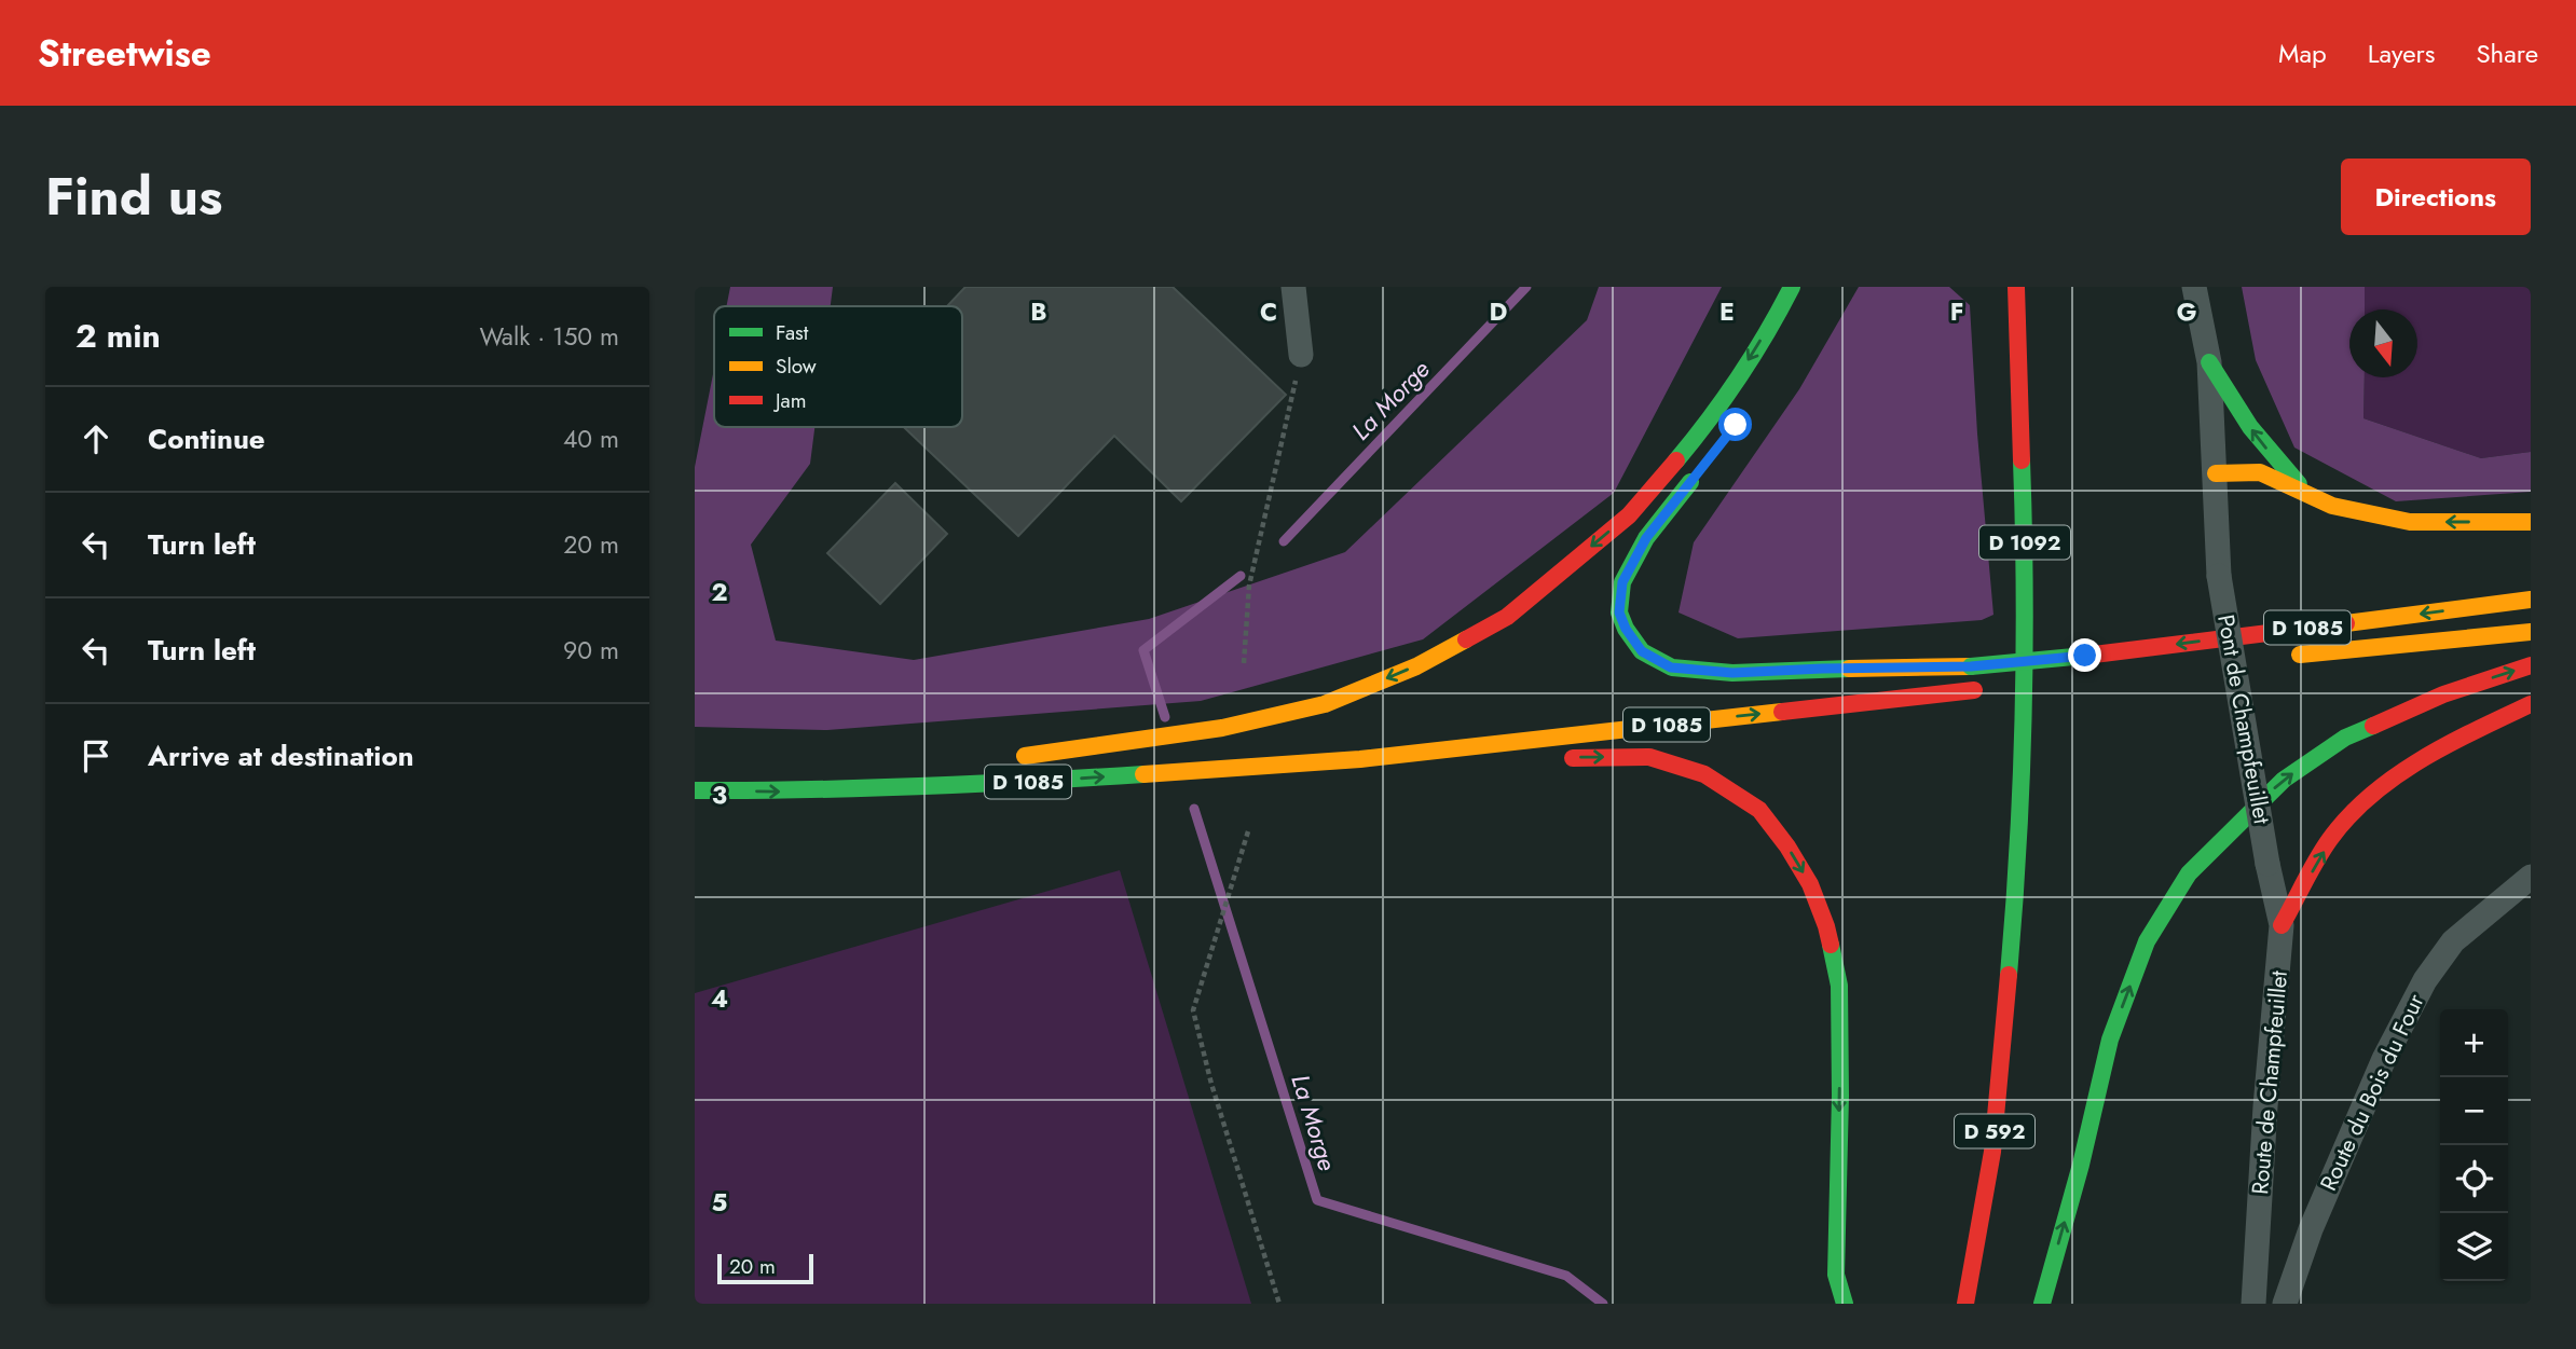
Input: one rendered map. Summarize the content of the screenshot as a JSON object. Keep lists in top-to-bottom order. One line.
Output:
{"streets":{"main road":["D 1092","D 1085","D 592"],"street":["Pont de Champfeuillet","Route de Champfeuillet","Route du Bois du Four"]},"crossings":[["D 1092","D 592"],["Pont de Champfeuillet","Route de Champfeuillet"]],"water":["La Morge"],"legend":["Fast","Slow","Jam"],"scale_bar":"20 m","north":"bottom","page":{"header":"Streetwise","nav":["Map","Layers","Share"],"title":"Find us","buttons":"Directions","heading":["2 min","Walk · 150 m"],"list":[["Continue","40 m"],["Turn left","20 m"],["Turn left","90 m"],"Arrive at destination"],"map_buttons":["+","−"],"scale":"20 m"},"grid":{"columns":["B","C","D","E","F","G"],"rows":["2","3","4","5"]}}
